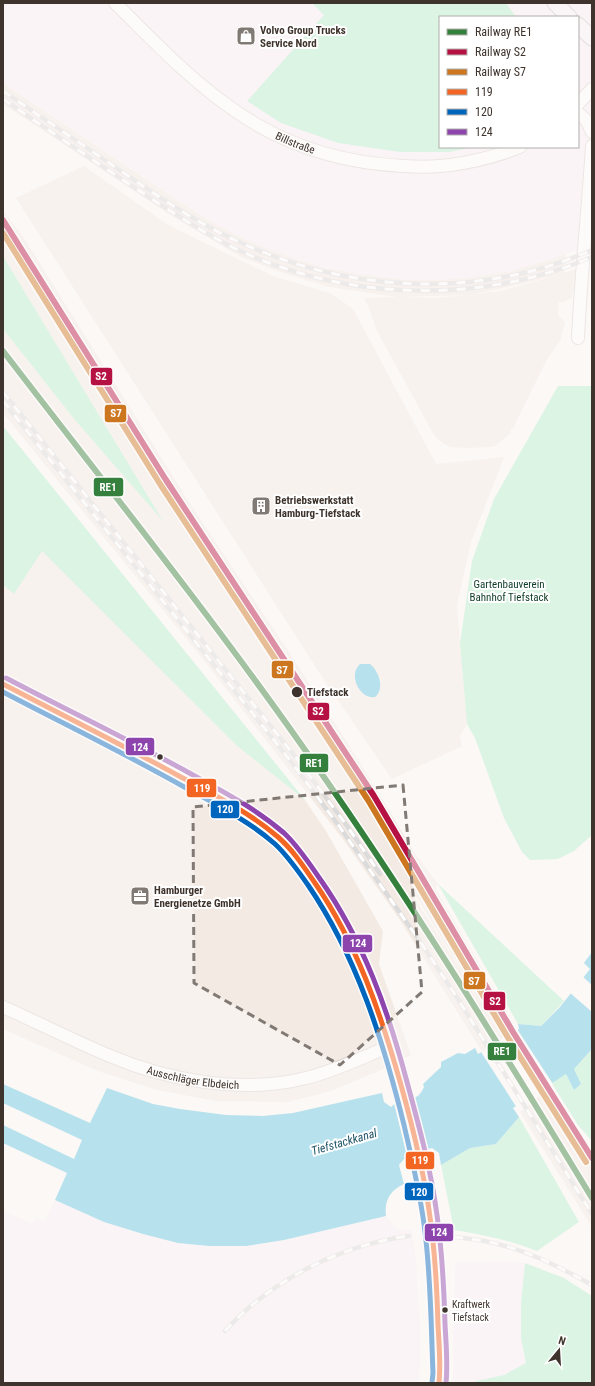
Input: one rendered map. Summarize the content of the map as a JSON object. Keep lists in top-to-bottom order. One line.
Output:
{"streets":{"street":["Billstraße","Ausschläger Elbdeich"]},"water":["Tiefstackkanal"],"parks":["Gartenbauverein Bahnhof Tiefstack"],"places":{"shop":["Volvo Group Trucks Service Nord"],"building":["Betriebswerkstatt Hamburg-Tiefstack"],"other":["Tiefstack","Kraftwerk Tiefstack"],"office":["Hamburger Energienetze GmbH"]},"lines":["rail line S2","rail line S7","rail line RE1","transit line 124","transit line 119","transit line 120"],"legend":["Railway RE1","Railway S2","Railway S7","119","120","124"],"north":"top"}
